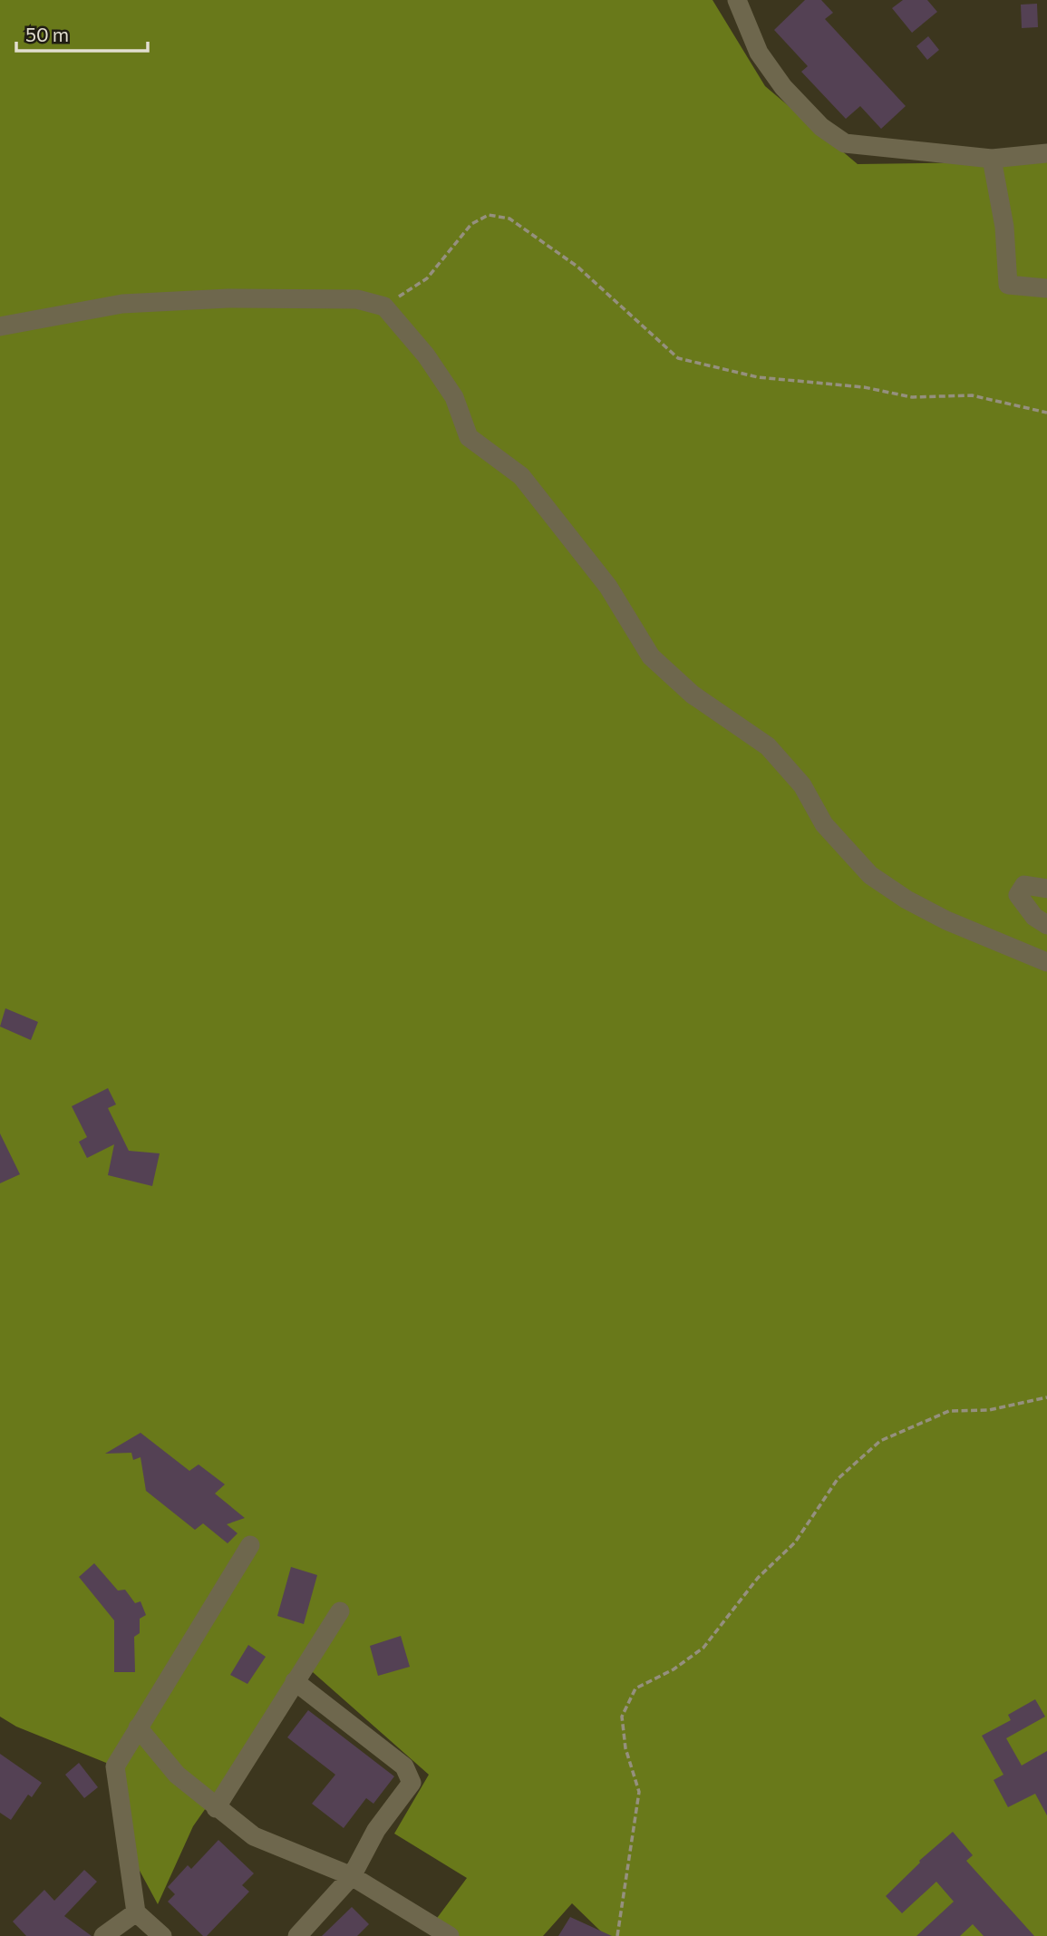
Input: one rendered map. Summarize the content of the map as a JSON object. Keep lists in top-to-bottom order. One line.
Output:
{"scale_bar":"50 m"}
